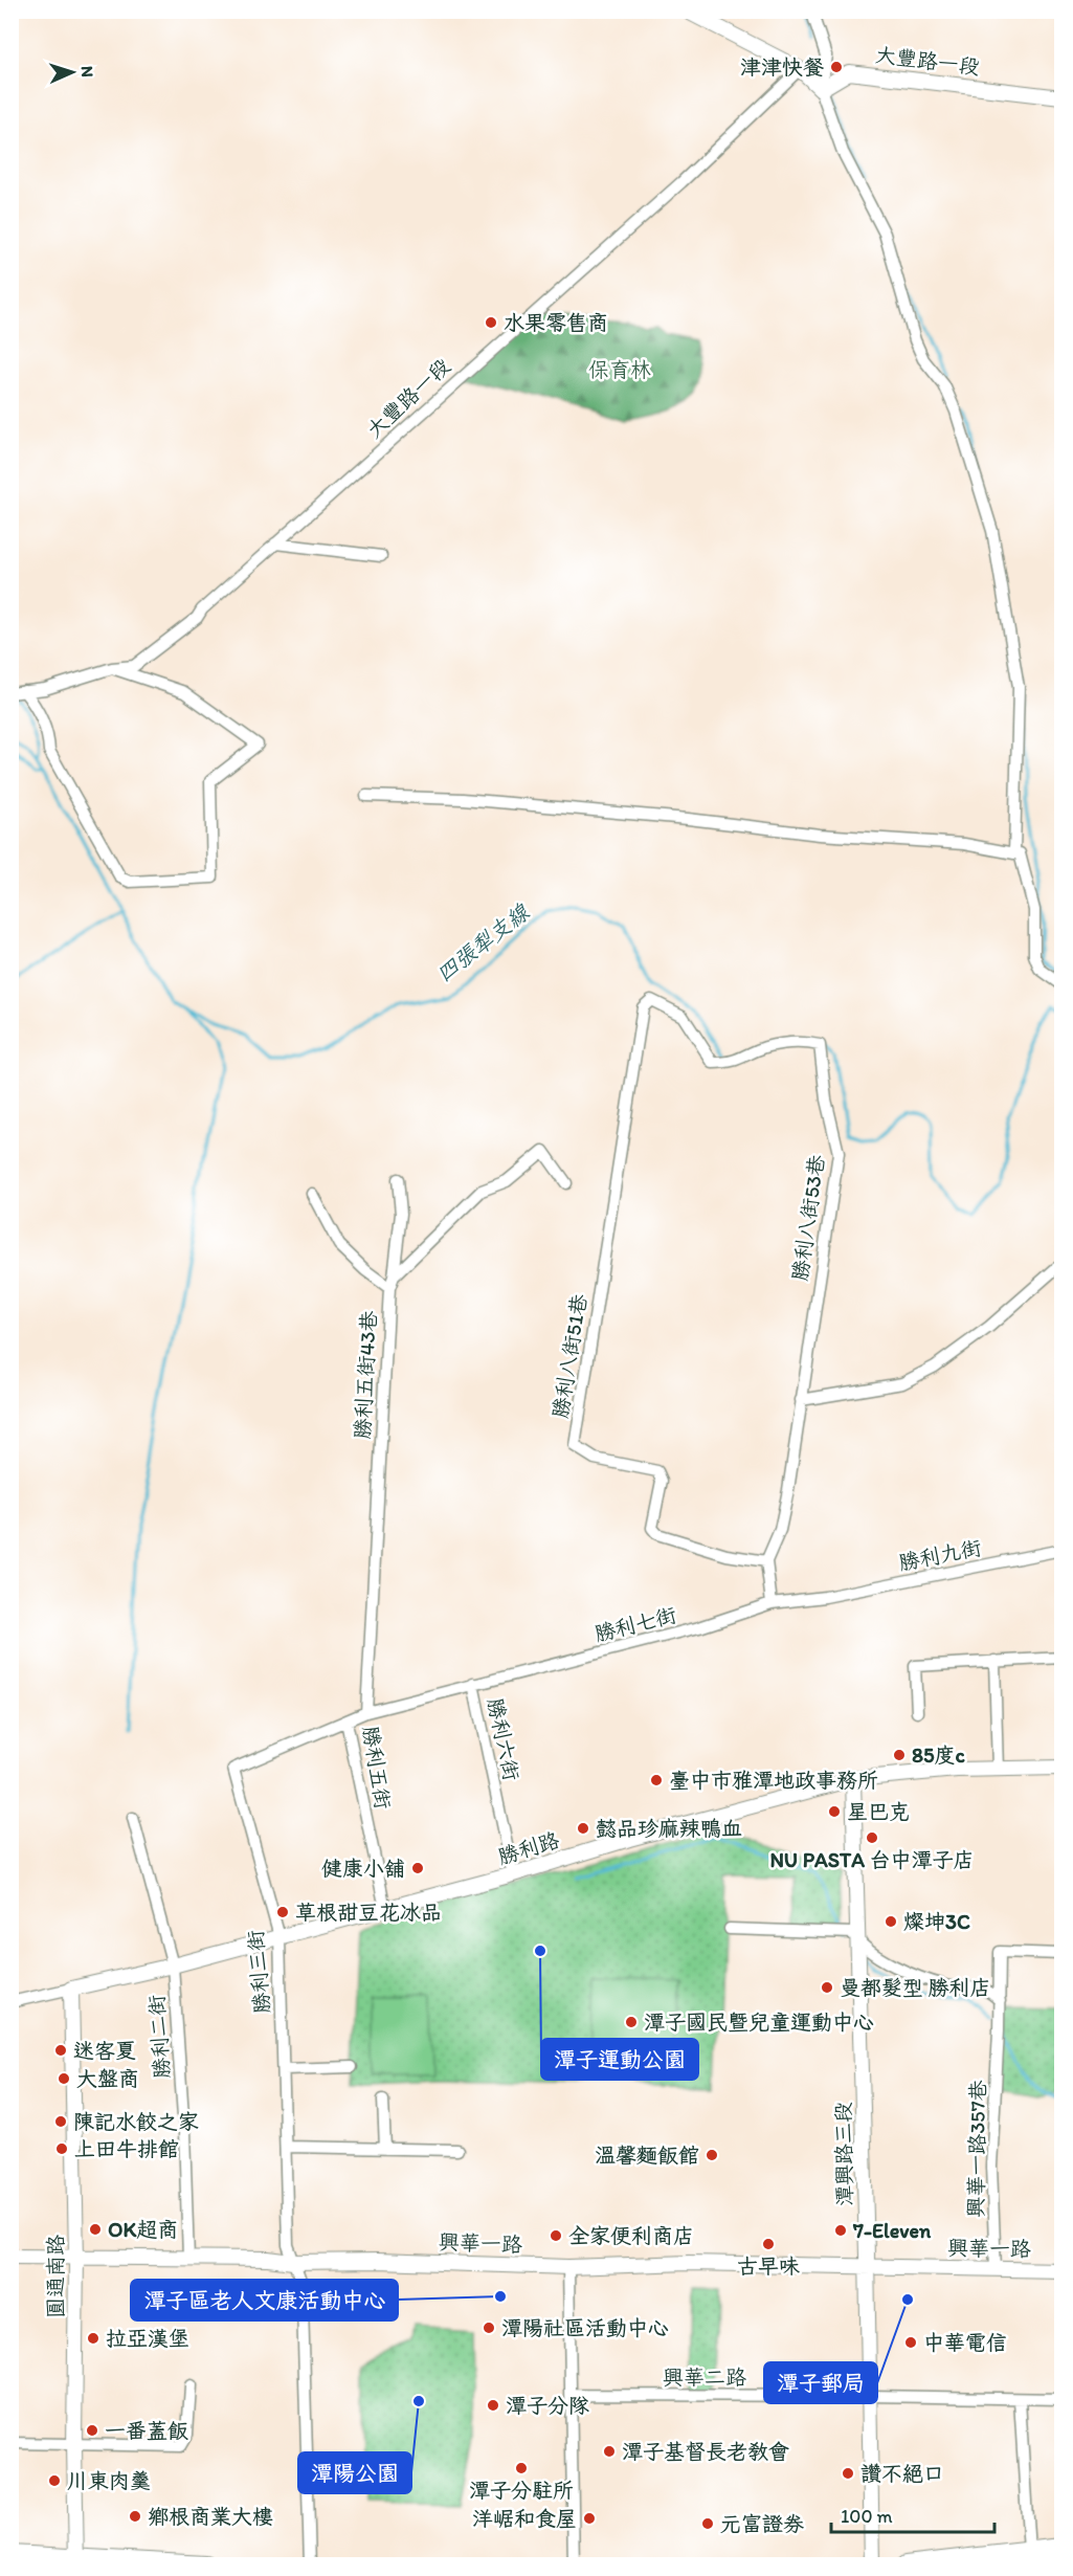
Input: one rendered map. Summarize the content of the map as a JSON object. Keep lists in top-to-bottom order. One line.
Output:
{"streets":{"street":["大豐路一段","勝利八街53巷","勝利八街51巷","勝利五街43巷","勝利九街","勝利七街","勝利六街","勝利五街","勝利路","勝利三街","勝利二街","興華一路357巷","潭興路三段","興華一路","圓通南路","興華二路"]},"crossings":[["勝利八街53巷","勝利八街51巷"],["勝利五街43巷","勝利五街"],["勝利九街","勝利七街"],["勝利七街","勝利六街"],["勝利六街","勝利五街"],["勝利六街","勝利路"],["勝利五街","勝利路"],["勝利五街","勝利三街"],["勝利路","勝利三街"],["勝利路","勝利二街"],["勝利路","潭興路三段"],["勝利路","圓通南路"],["勝利三街","興華一路"],["勝利二街","興華一路"],["興華一路357巷","興華一路"],["潭興路三段","興華一路"],["潭興路三段","興華二路"],["興華一路","圓通南路"]],"water":["四張犁支線"],"parks":["保育林"],"places":["津津快餐","水果零售商","85度c","臺中市雅潭地政事務所","星巴克","懿品珍麻辣鴨血","NU PASTA 台中潭子店","健康小舖","草根甜豆花冰品","燦坤3C","潭子運動公園","曼都髮型 勝利店","潭子國民暨兒童運動中心","迷客夏","大盤商","陳記水餃之家","上田牛排館","溫馨麵飯館","OK超商","7-Eleven","全家便利商店","古早味","潭子區老人文康活動中心","潭子郵局","潭陽社區活動中心","拉亞漢堡","中華電信","潭陽公園","潭子分隊","一番蓋飯","潭子基督長老教會","潭子分駐所","讚不絕口","川東肉羹","鄉根商業大樓","洋崌和食屋","元富證券"],"scale_bar":"100 m","north":"right"}
